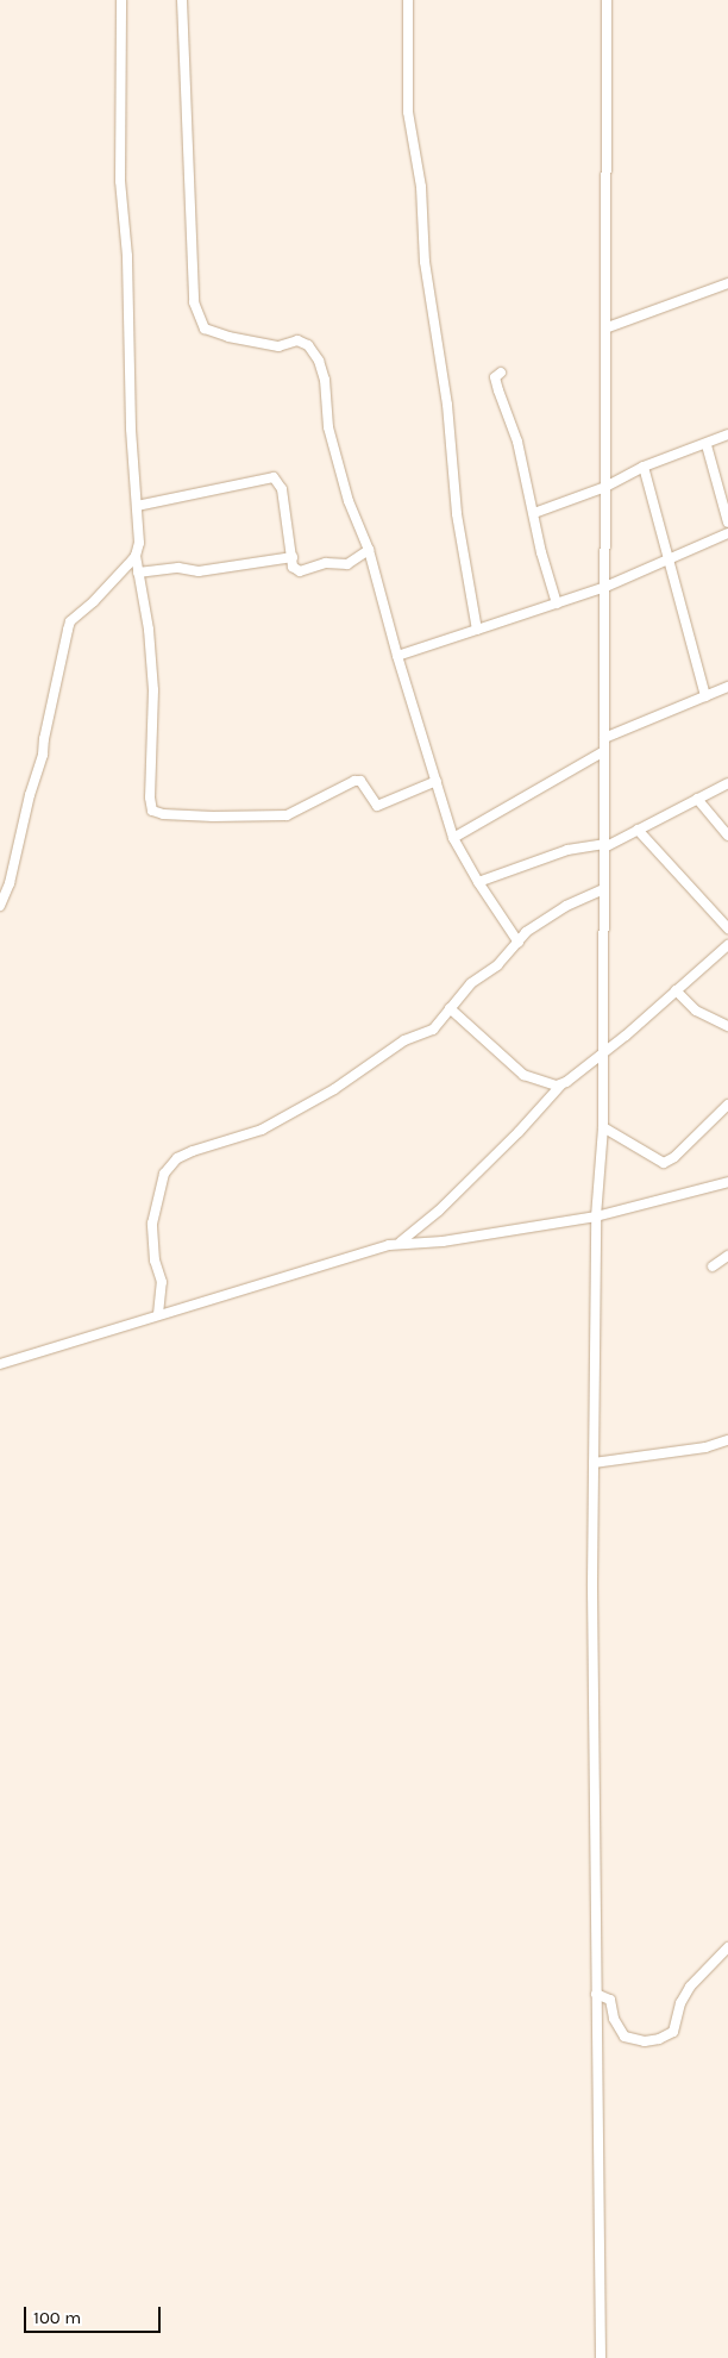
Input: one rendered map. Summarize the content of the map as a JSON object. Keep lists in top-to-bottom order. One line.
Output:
{"scale_bar":"100 m"}
